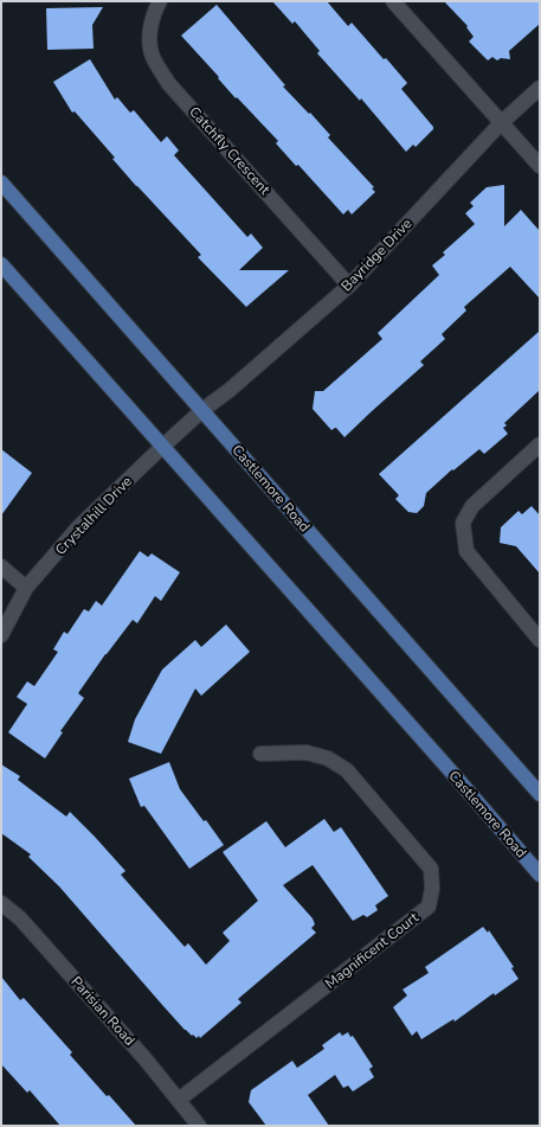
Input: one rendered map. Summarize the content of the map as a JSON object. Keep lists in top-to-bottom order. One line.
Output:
{"streets":{"main road":["Castlemore Road"],"street":["Catchfly Crescent","Bayridge Drive","Crystalhill Drive","Magnificent Court","Parisian Road"]},"crossings":[["Catchfly Crescent","Bayridge Drive"],["Bayridge Drive","Castlemore Road"],["Bayridge Drive","Crystalhill Drive"],["Castlemore Road","Crystalhill Drive"],["Magnificent Court","Parisian Road"]]}
